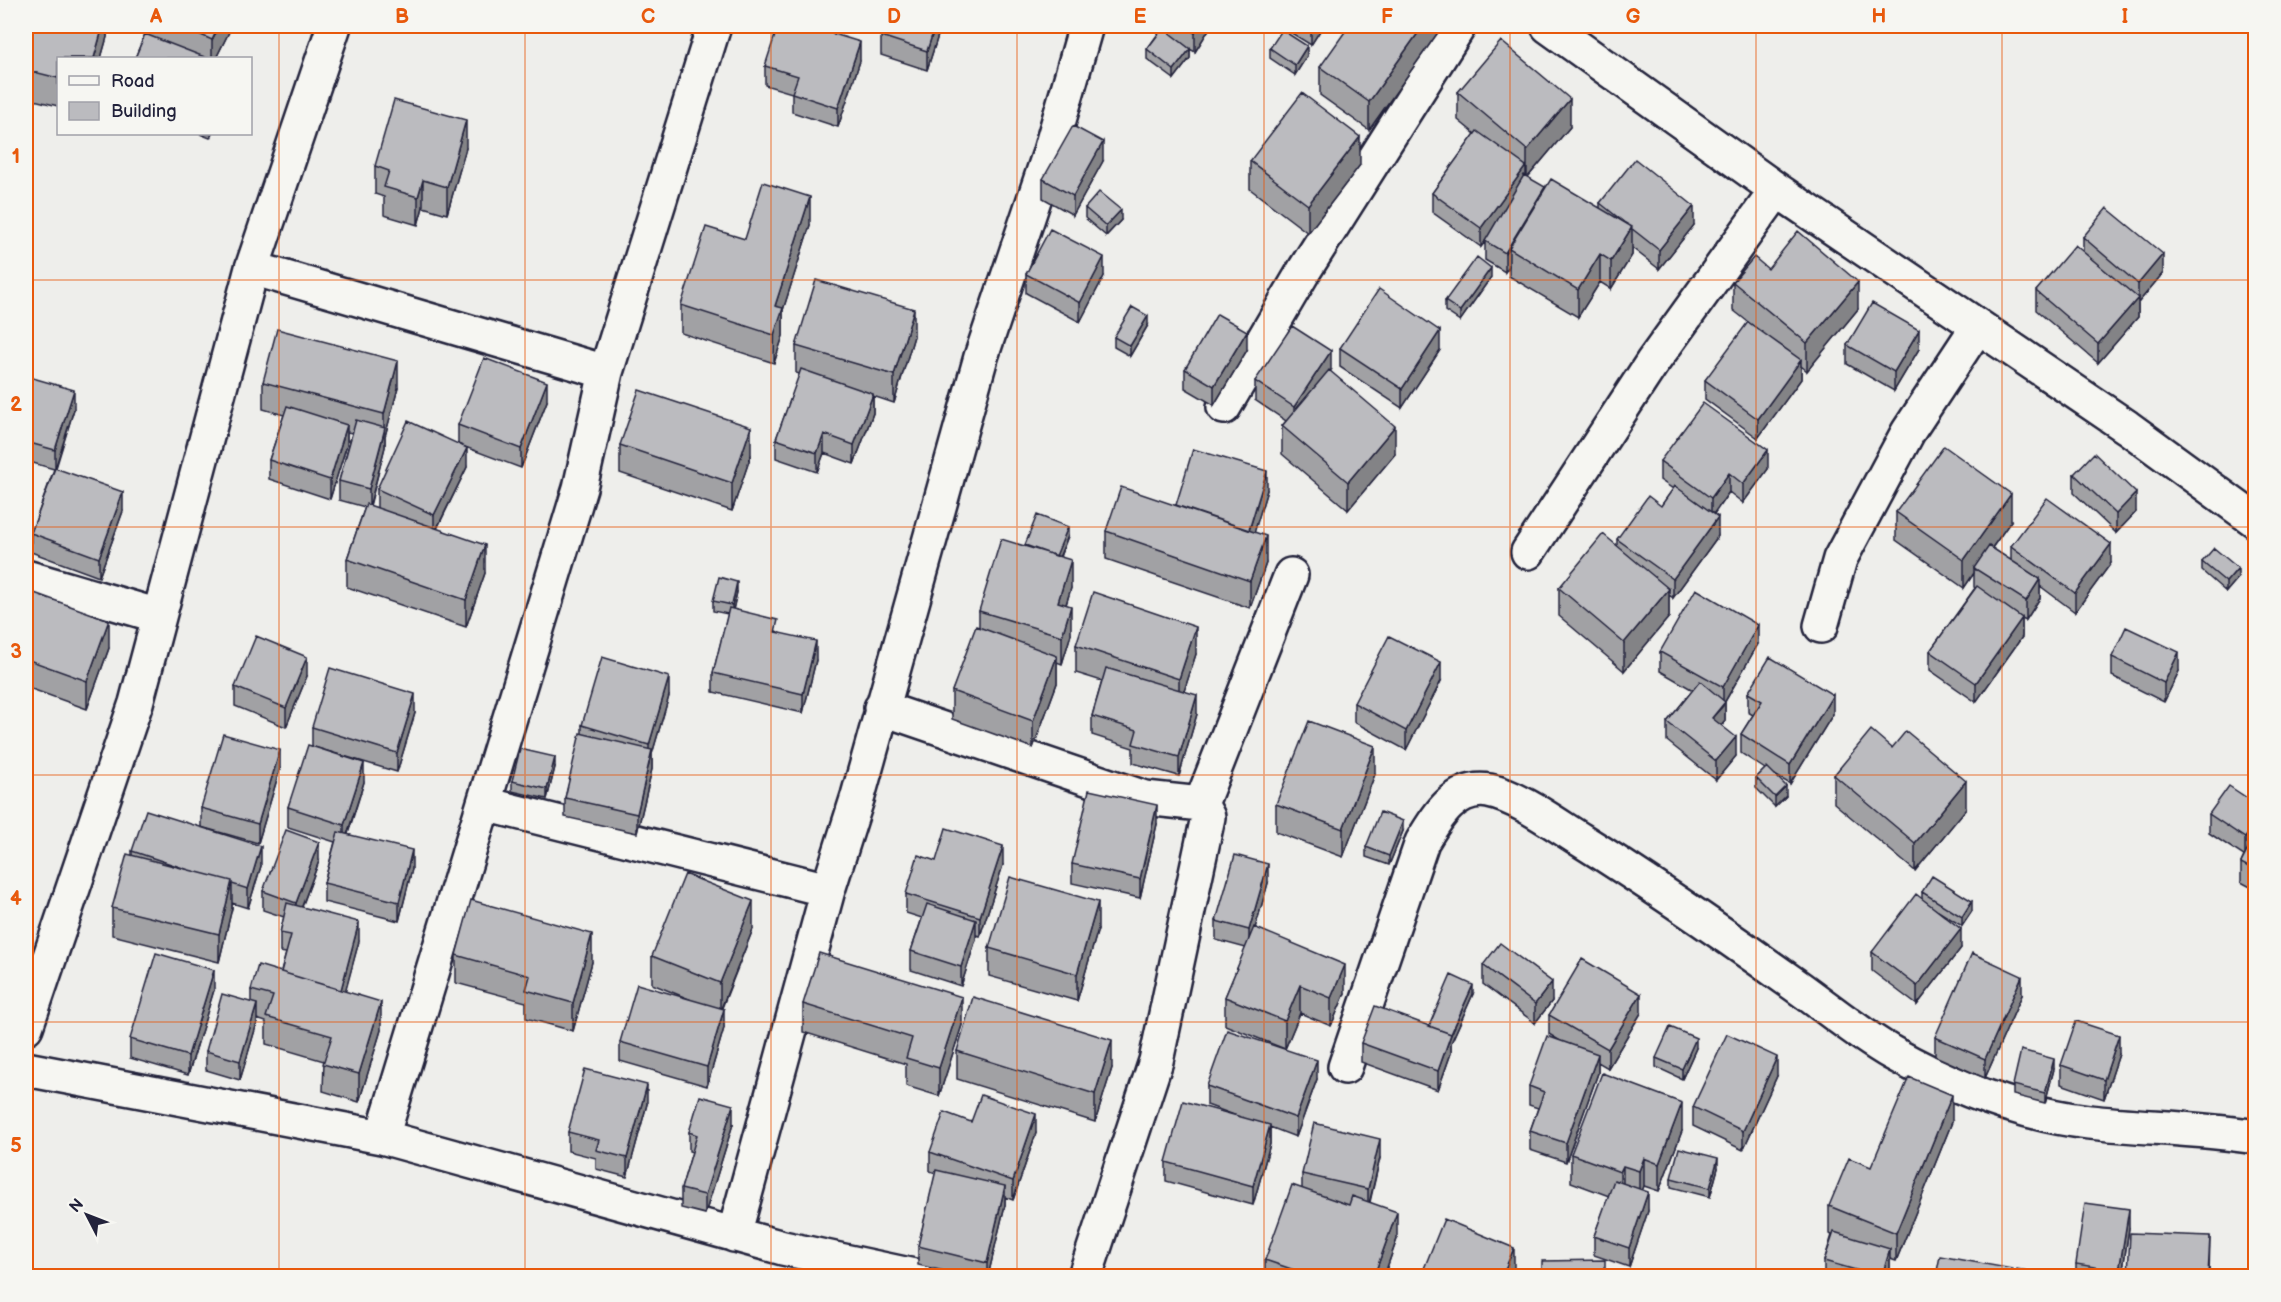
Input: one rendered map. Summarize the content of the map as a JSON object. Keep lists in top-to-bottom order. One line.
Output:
{"legend":["Road","Building"],"north":"top left","grid":{"columns":["A","B","C","D","E","F","G","H","I"],"rows":["1","2","3","4","5"]}}
